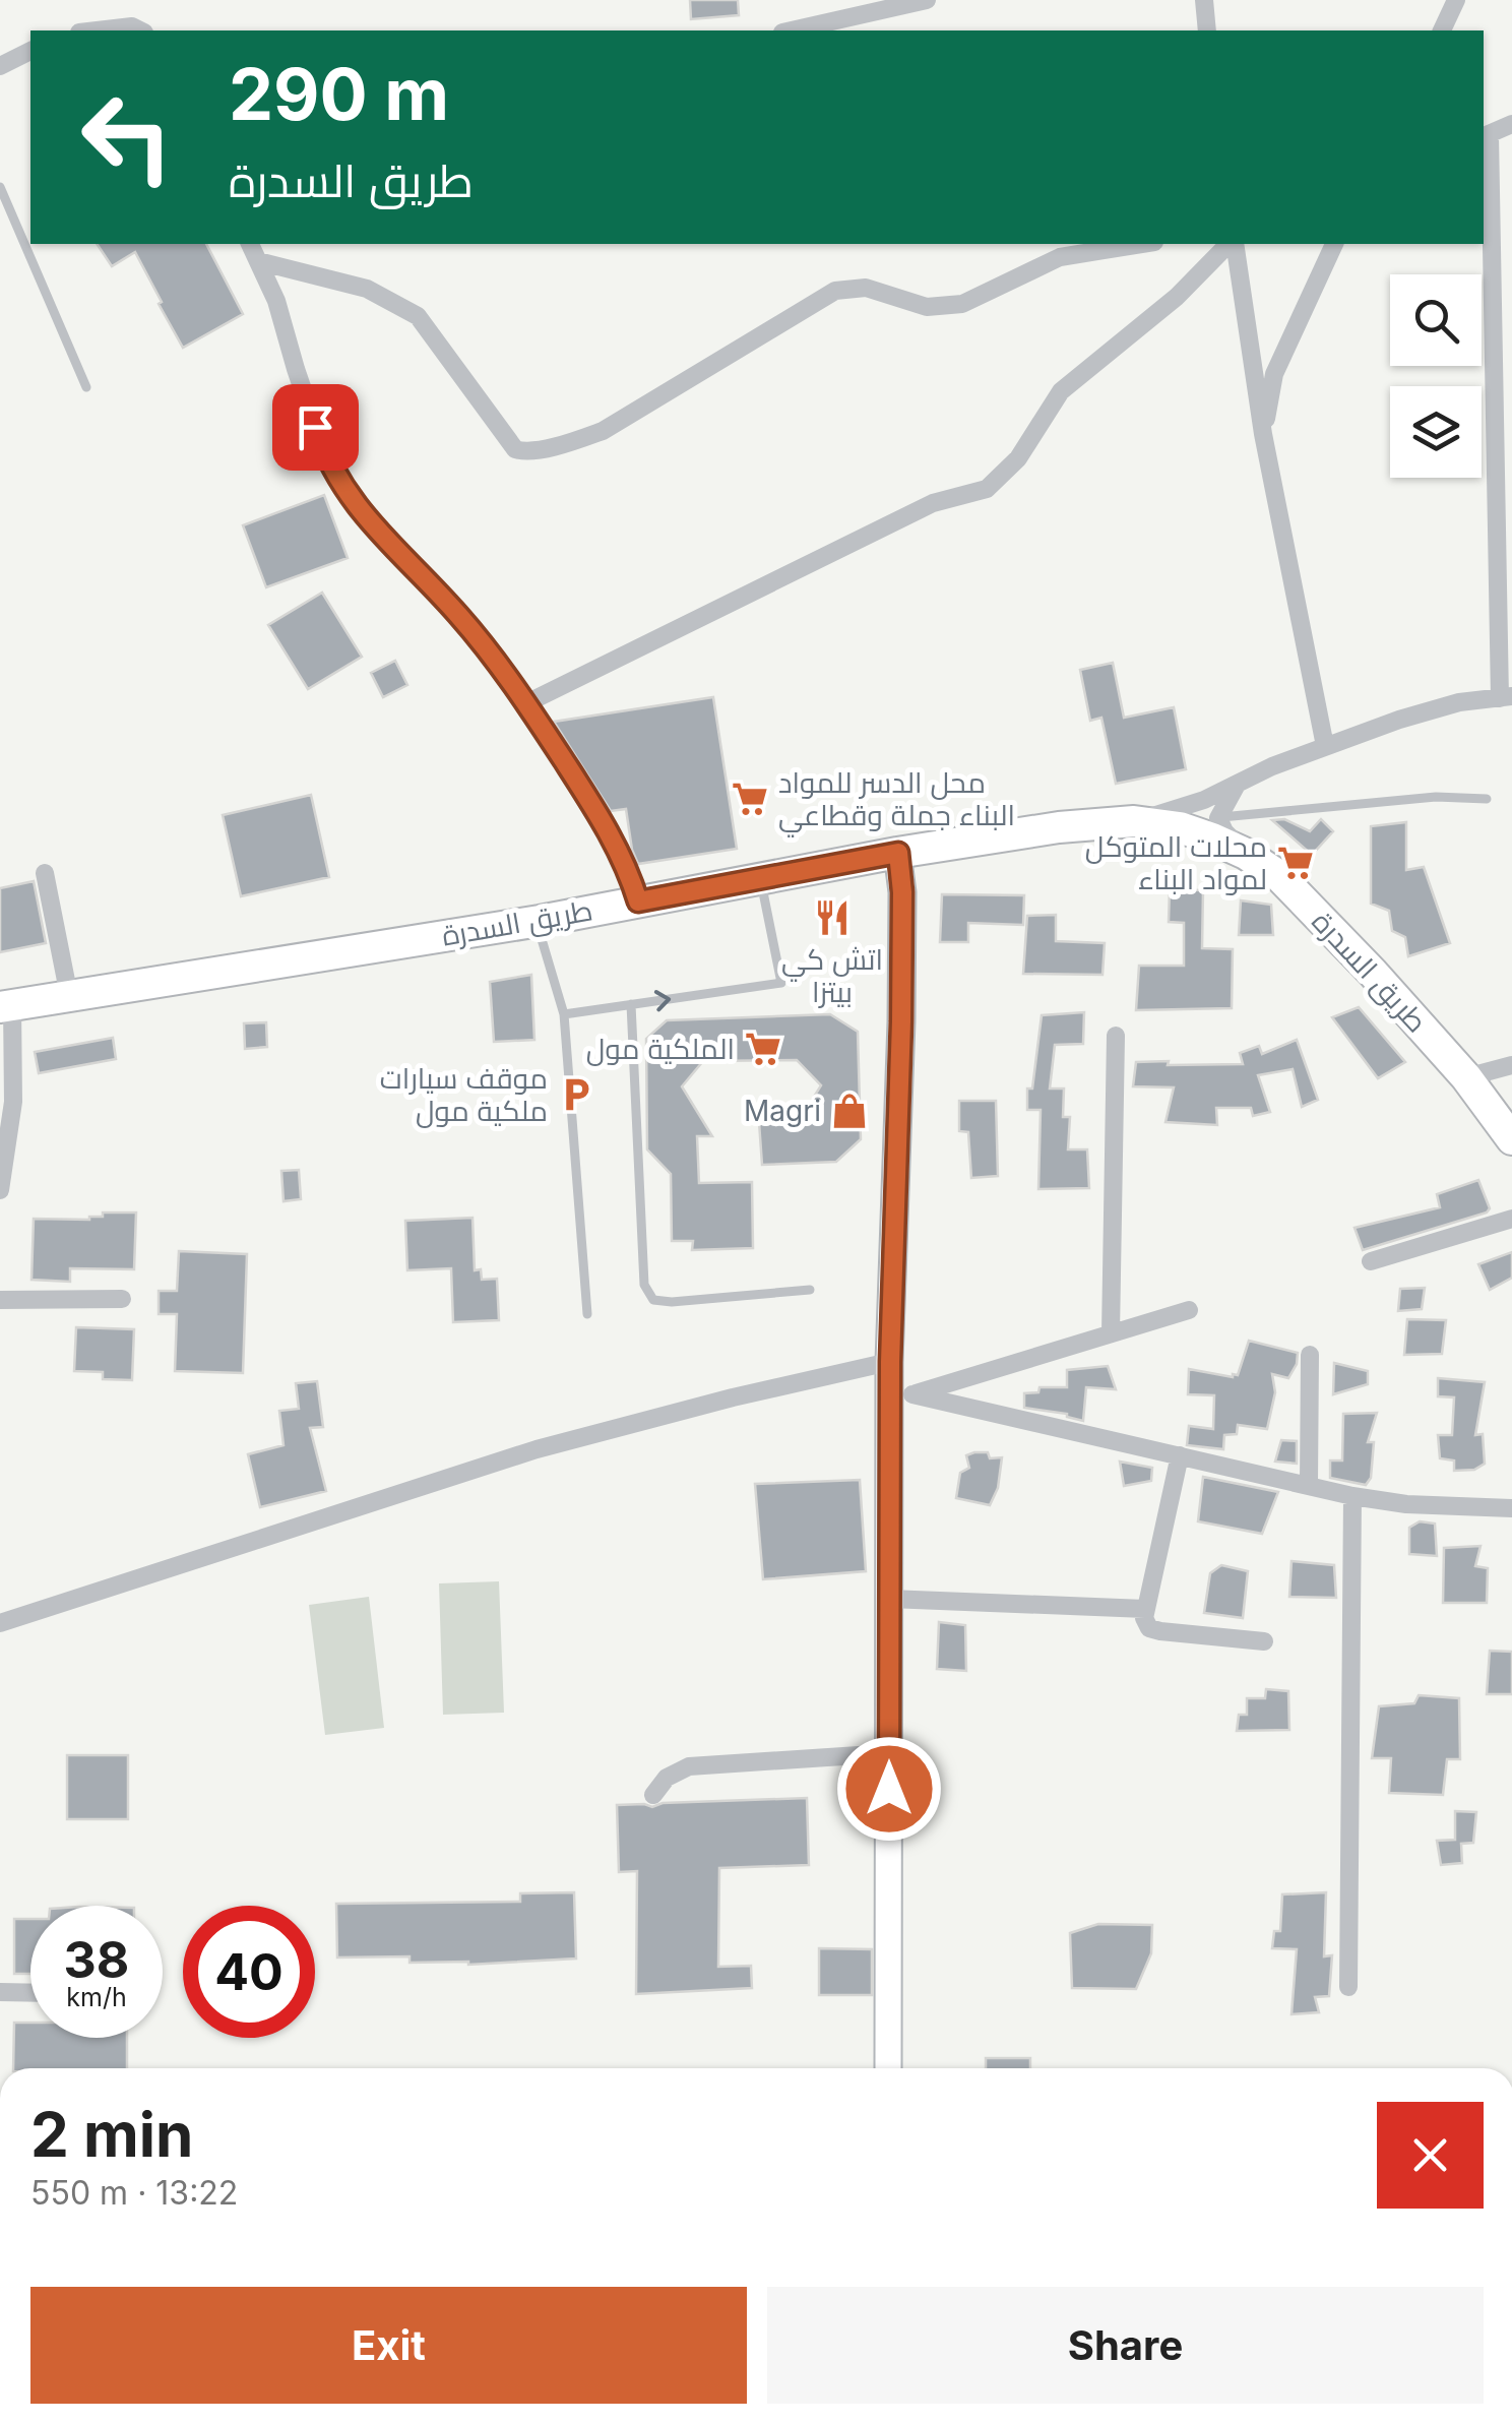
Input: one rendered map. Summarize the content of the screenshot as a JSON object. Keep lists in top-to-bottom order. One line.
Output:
{"streets":{"main road":["طريق السدرة"]},"places":{"supermarket":["محل الدسر للمواد البناء جملة وقطاعي","محلات المتوكل لمواد البناء","الملكية مول"],"restaurant":["اتش كي بيتزا"],"parking":["موقف سيارات ملكية مول"],"shop":["Magri"]},"page":{"turn":["290 m","طريق السدرة"],"speed":"38 km/h","limit":"40","heading":["2 min","550 m · 13:22"],"buttons":["Exit","Share"]}}
